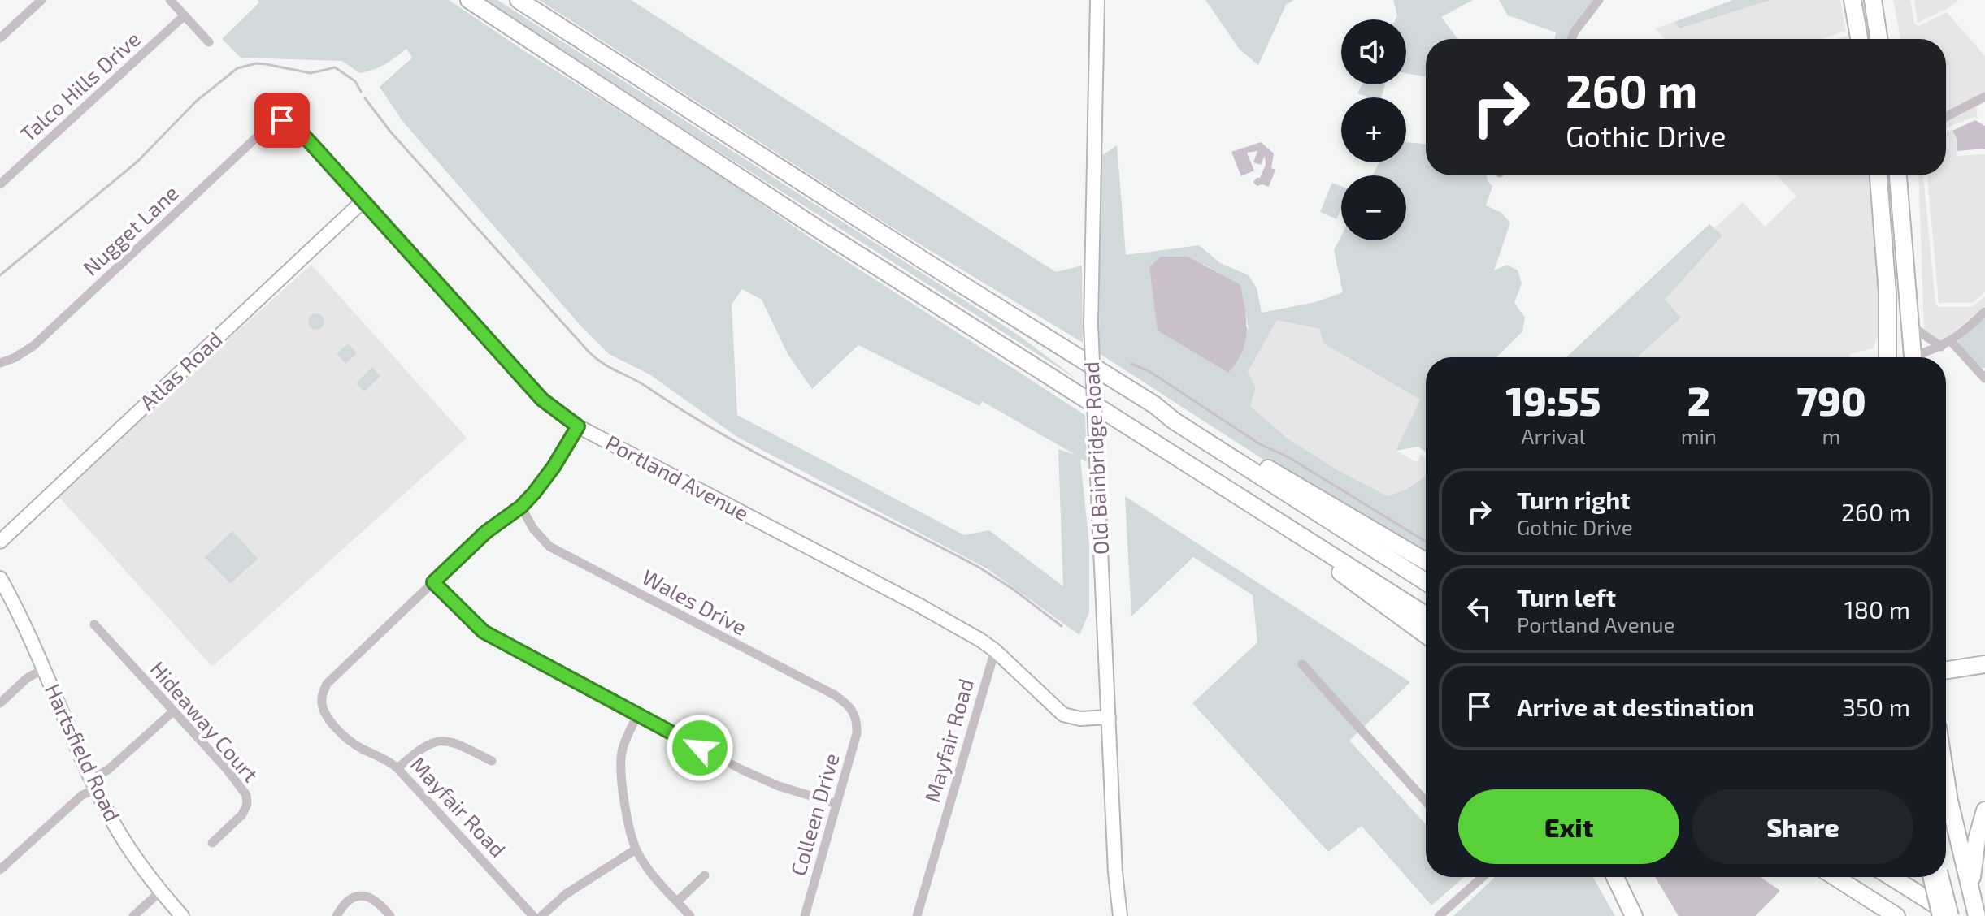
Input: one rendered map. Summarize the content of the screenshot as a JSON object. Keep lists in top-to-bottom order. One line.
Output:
{"streets":{"street":["Talco Hills Drive","Nugget Lane","Atlas Road","Old Bainbridge Road","Portland Avenue","Wales Drive","Hideaway Court","Mayfair Road","Hartsfield Road","Colleen Drive"]},"crossings":[["Nugget Lane","Portland Avenue"],["Atlas Road","Portland Avenue"],["Old Bainbridge Road","Portland Avenue"],["Portland Avenue","Mayfair Road"],["Wales Drive","Colleen Drive"]],"page":{"map_buttons":["+","−"],"turn":["260 m","Gothic Drive"],"eta":["19:55","Arrival","2","min","790","m"],"list":[{"name":"Turn right","note":"Gothic Drive","value":"260 m"},{"name":"Turn left","note":"Portland Avenue","value":"180 m"},{"name":"Arrive at destination","value":"350 m"}],"buttons":["Exit","Share"]}}
